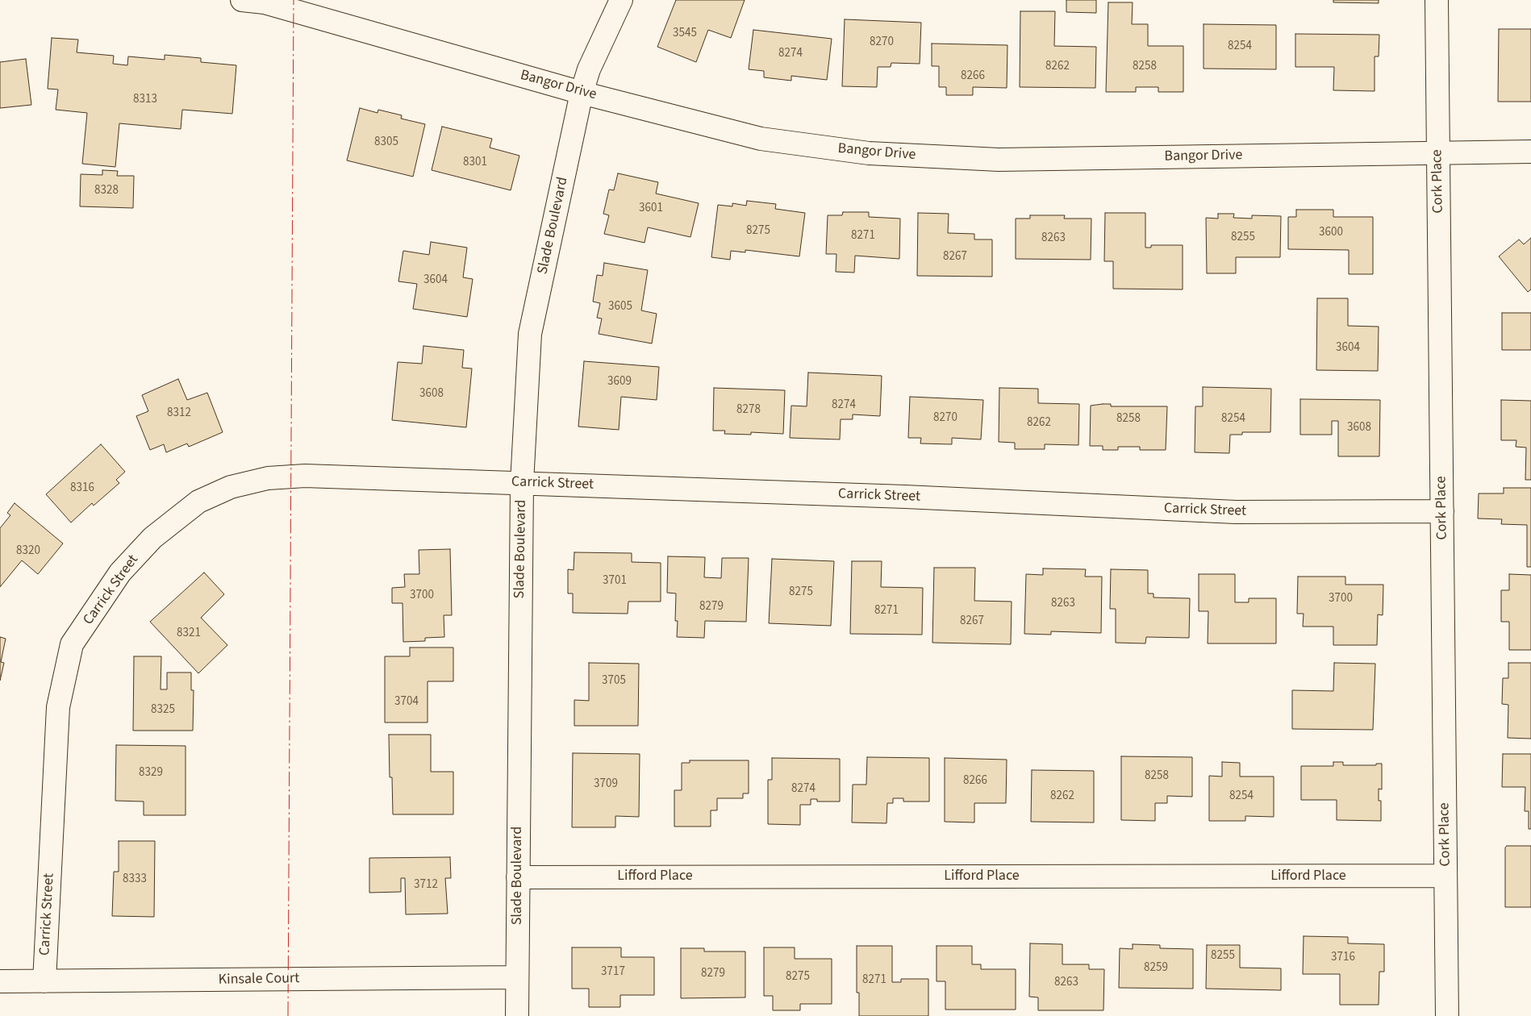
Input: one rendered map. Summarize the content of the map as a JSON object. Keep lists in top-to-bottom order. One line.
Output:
{"streets":{"street":["Bangor Drive","Cork Place","Slade Boulevard","Carrick Street","Lifford Place","Kinsale Court"]},"crossings":[["Bangor Drive","Cork Place"],["Bangor Drive","Slade Boulevard"],["Cork Place","Carrick Street"],["Cork Place","Lifford Place"],["Slade Boulevard","Carrick Street"],["Slade Boulevard","Lifford Place"],["Slade Boulevard","Kinsale Court"],["Carrick Street","Kinsale Court"]],"house_numbers":["3545","8270","8254","8274","8262","8258","8266","8313","8305","8301","8328","3601","8275","3600","8271","8255","8263","8267","3604","3605","3604","3609","3608","8274","8278","8312","8270","8258","8254","8262","3608","8316","8320","3701","8275","3700","3700","8263","8279","8271","8267","8321","3705","3704","8325","8329","8258","8266","3709","8274","8262","8254","8333","3712","8255","3716","8259","3717","8279","8275","8271","8263"]}
